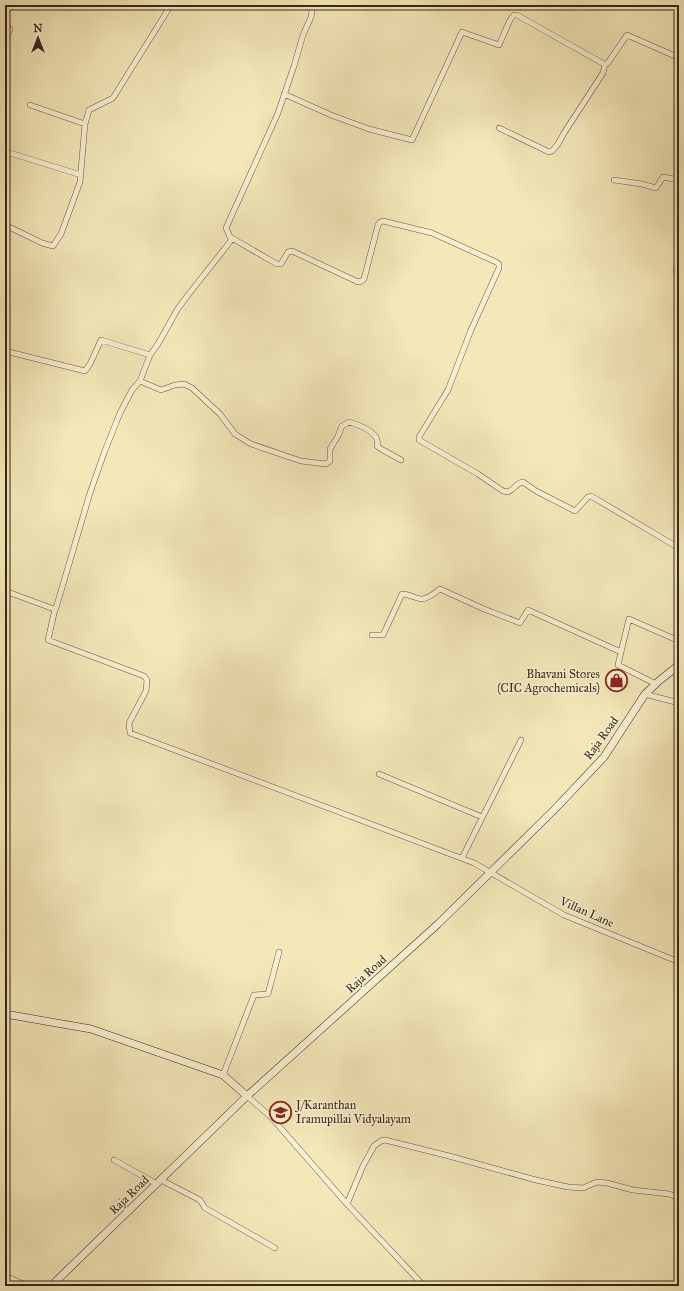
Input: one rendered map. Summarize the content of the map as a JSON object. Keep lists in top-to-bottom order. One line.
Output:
{"streets":{"street":["Raja Road","Villan Lane"]},"crossings":[["Raja Road","Villan Lane"]],"places":{"shop":["Bhavani Stores (CIC Agrochemicals)"],"school or university":["J/Karanthan Iramupillai Vidyalayam"]},"north":"top"}
